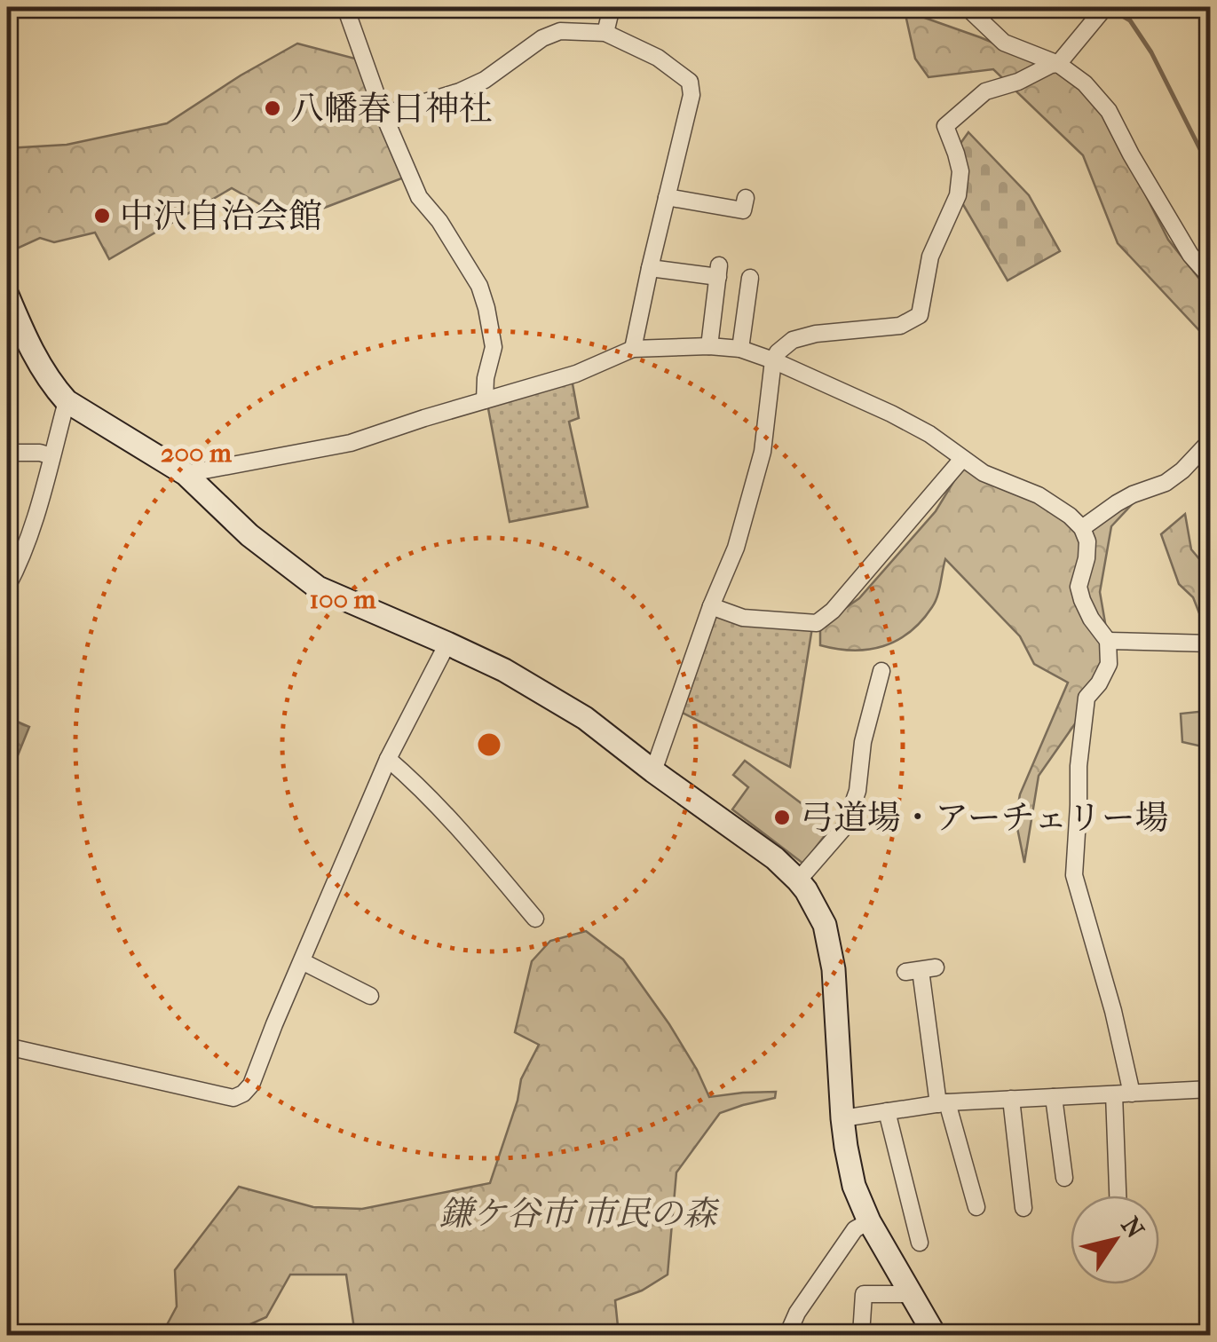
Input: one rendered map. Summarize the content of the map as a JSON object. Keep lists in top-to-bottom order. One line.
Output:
{"parks":["鎌ケ谷市 市民の森"],"places":["八幡春日神社","中沢自治会館","弓道場・アーチェリー場"],"north":"top right","rings":["200 m","100 m"]}
